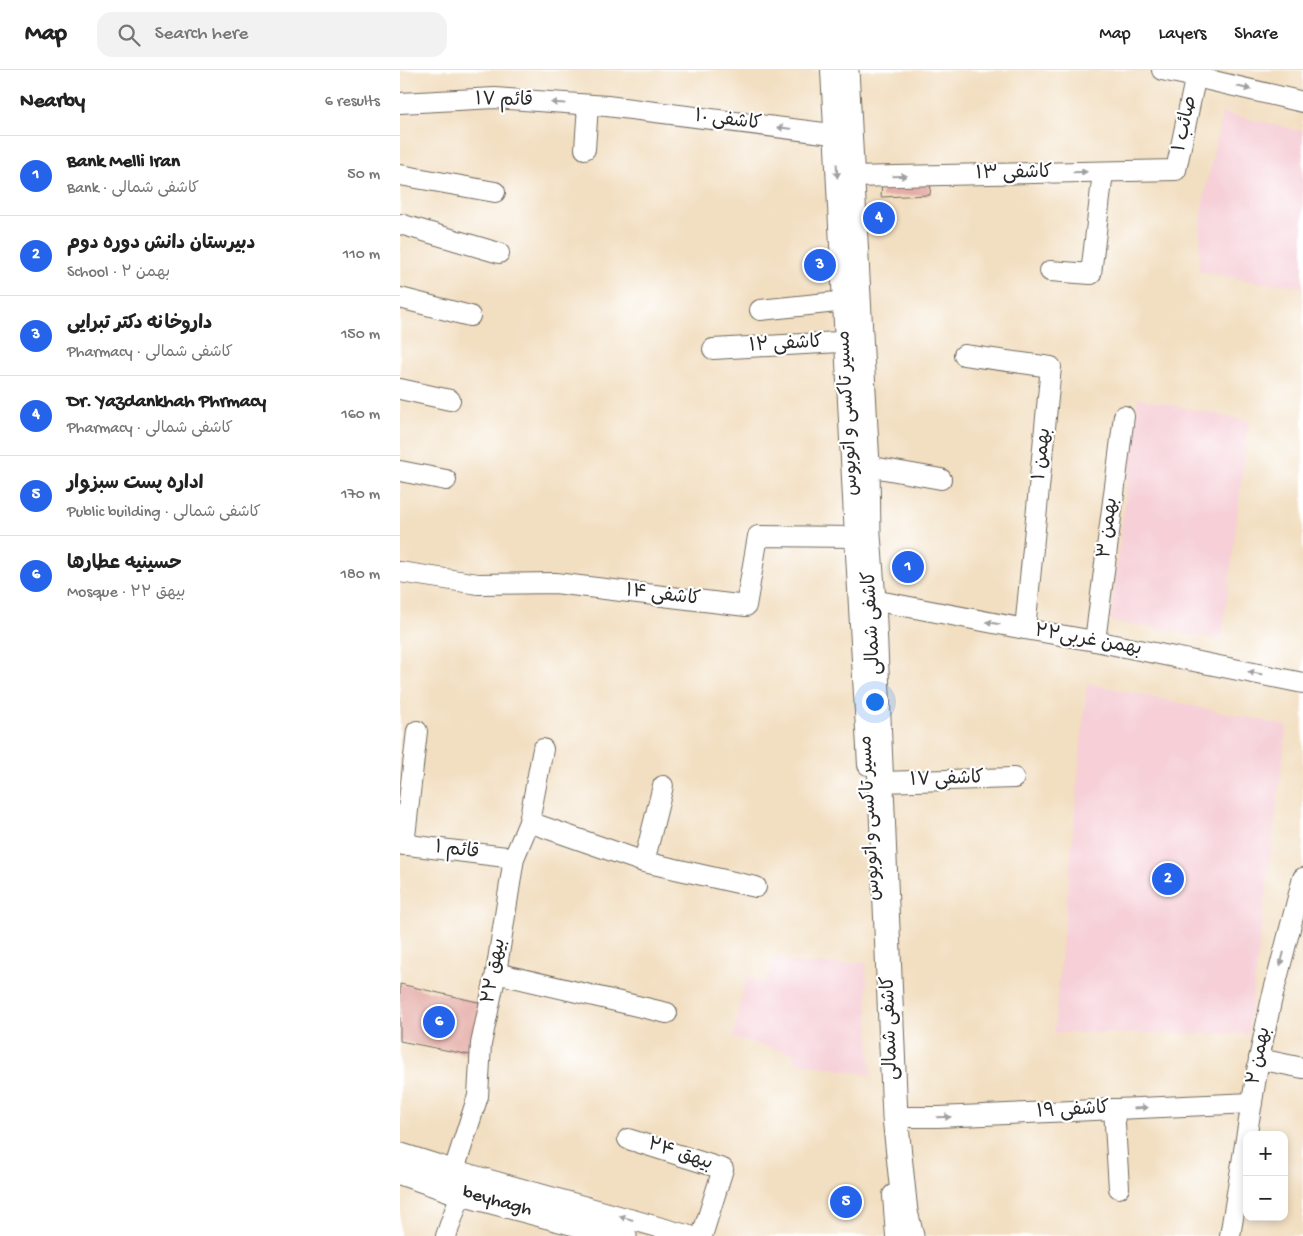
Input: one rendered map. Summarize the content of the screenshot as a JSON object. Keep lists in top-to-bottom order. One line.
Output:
{"streets":{"main road":["کاشفی شمالی","beyhagh"],"street":["قائم ۱۷","کاشفی ۱۰","صائب ۱","کاشفی ۱۳","کاشفی ۱۲","مسیر تاکسی و اتوبوس","بهمن ۱","بهمن ۳","کاشفی ۱۴","۲۲بهمن غربی","کاشفی ۱۷","قائم ۱","بیهق ۲۲","بهمن ۲","کاشفی ۱۹","بیهق ۲۴"]},"crossings":[["قائم ۱۷","کاشفی ۱۰"],["کاشفی ۱۰","کاشفی شمالی"],["صائب ۱","کاشفی ۱۳"],["کاشفی ۱۳","کاشفی شمالی"],["کاشفی ۱۲","مسیر تاکسی و اتوبوس"],["کاشفی ۱۲","کاشفی شمالی"],["مسیر تاکسی و اتوبوس","کاشفی ۱۴"],["مسیر تاکسی و اتوبوس","کاشفی شمالی"],["بهمن ۱","۲۲بهمن غربی"],["بهمن ۳","۲۲بهمن غربی"],["کاشفی ۱۴","کاشفی شمالی"],["کاشفی شمالی","۲۲بهمن غربی"],["کاشفی شمالی","کاشفی ۱۷"],["کاشفی شمالی","کاشفی ۱۹"],["قائم ۱","بیهق ۲۲"],["بیهق ۲۲","beyhagh"],["بهمن ۲","کاشفی ۱۹"]],"one_way":["کاشفی ۱۰","کاشفی ۱۳","۲۲بهمن غربی","بهمن ۲","کاشفی ۱۹"],"page":{"header":"Map","search":"Search here","nav":["Map","Layers","Share"],"heading":["Nearby","6 results"],"list":[{"mark":"1","name":"Bank Melli Iran","note":"Bank · کاشفی شمالی","value":"50 m"},{"mark":"2","name":"دبیرستان دانش دوره دوم","note":"School · بهمن ۲","value":"110 m"},{"mark":"3","name":"داروخانه دکتر تبرایی","note":"Pharmacy · کاشفی شمالی","value":"150 m"},{"mark":"4","name":"Dr. Yazdankhah Phrmacy","note":"Pharmacy · کاشفی شمالی","value":"160 m"},{"mark":"5","name":"اداره پست سبزوار","note":"Public building · کاشفی شمالی","value":"170 m"},{"mark":"6","name":"حسینیه عطارها","note":"Mosque · بیهق ۲۲","value":"180 m"}],"pins":["4","3","1","2","6","5"],"map_buttons":["+","−"]}}
